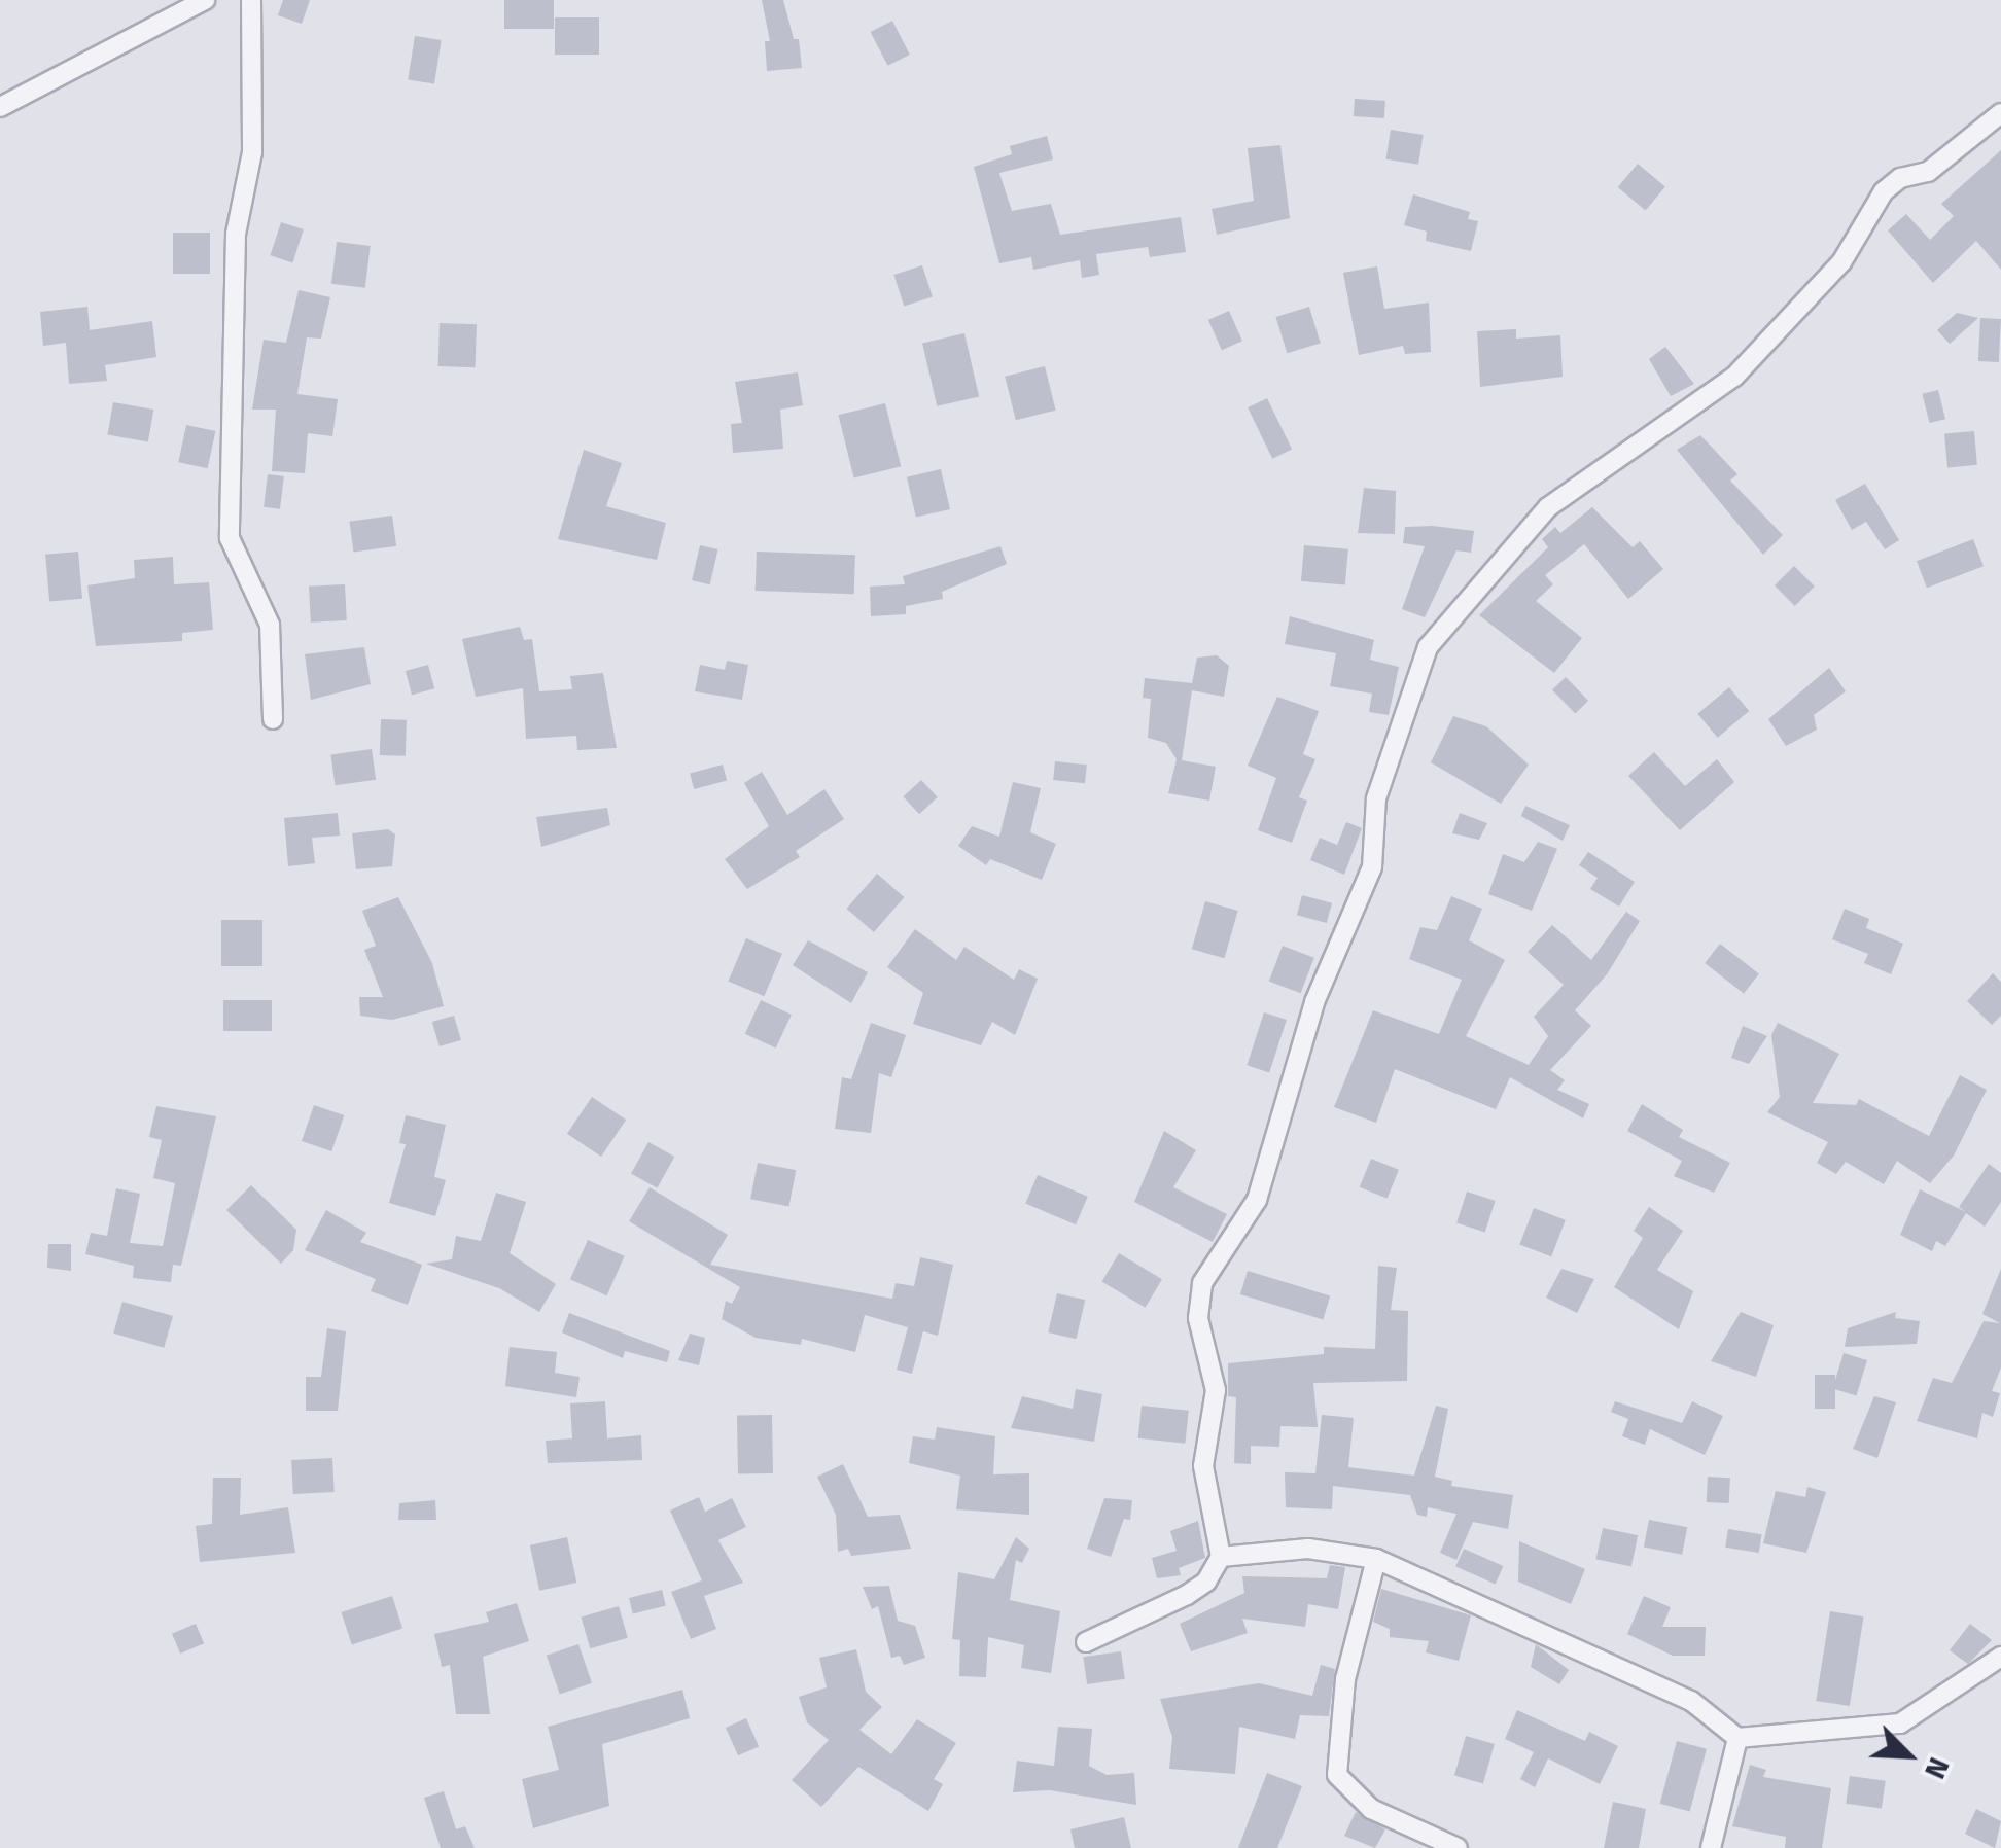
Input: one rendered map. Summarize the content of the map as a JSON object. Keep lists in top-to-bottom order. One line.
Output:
{"north":"bottom right"}
